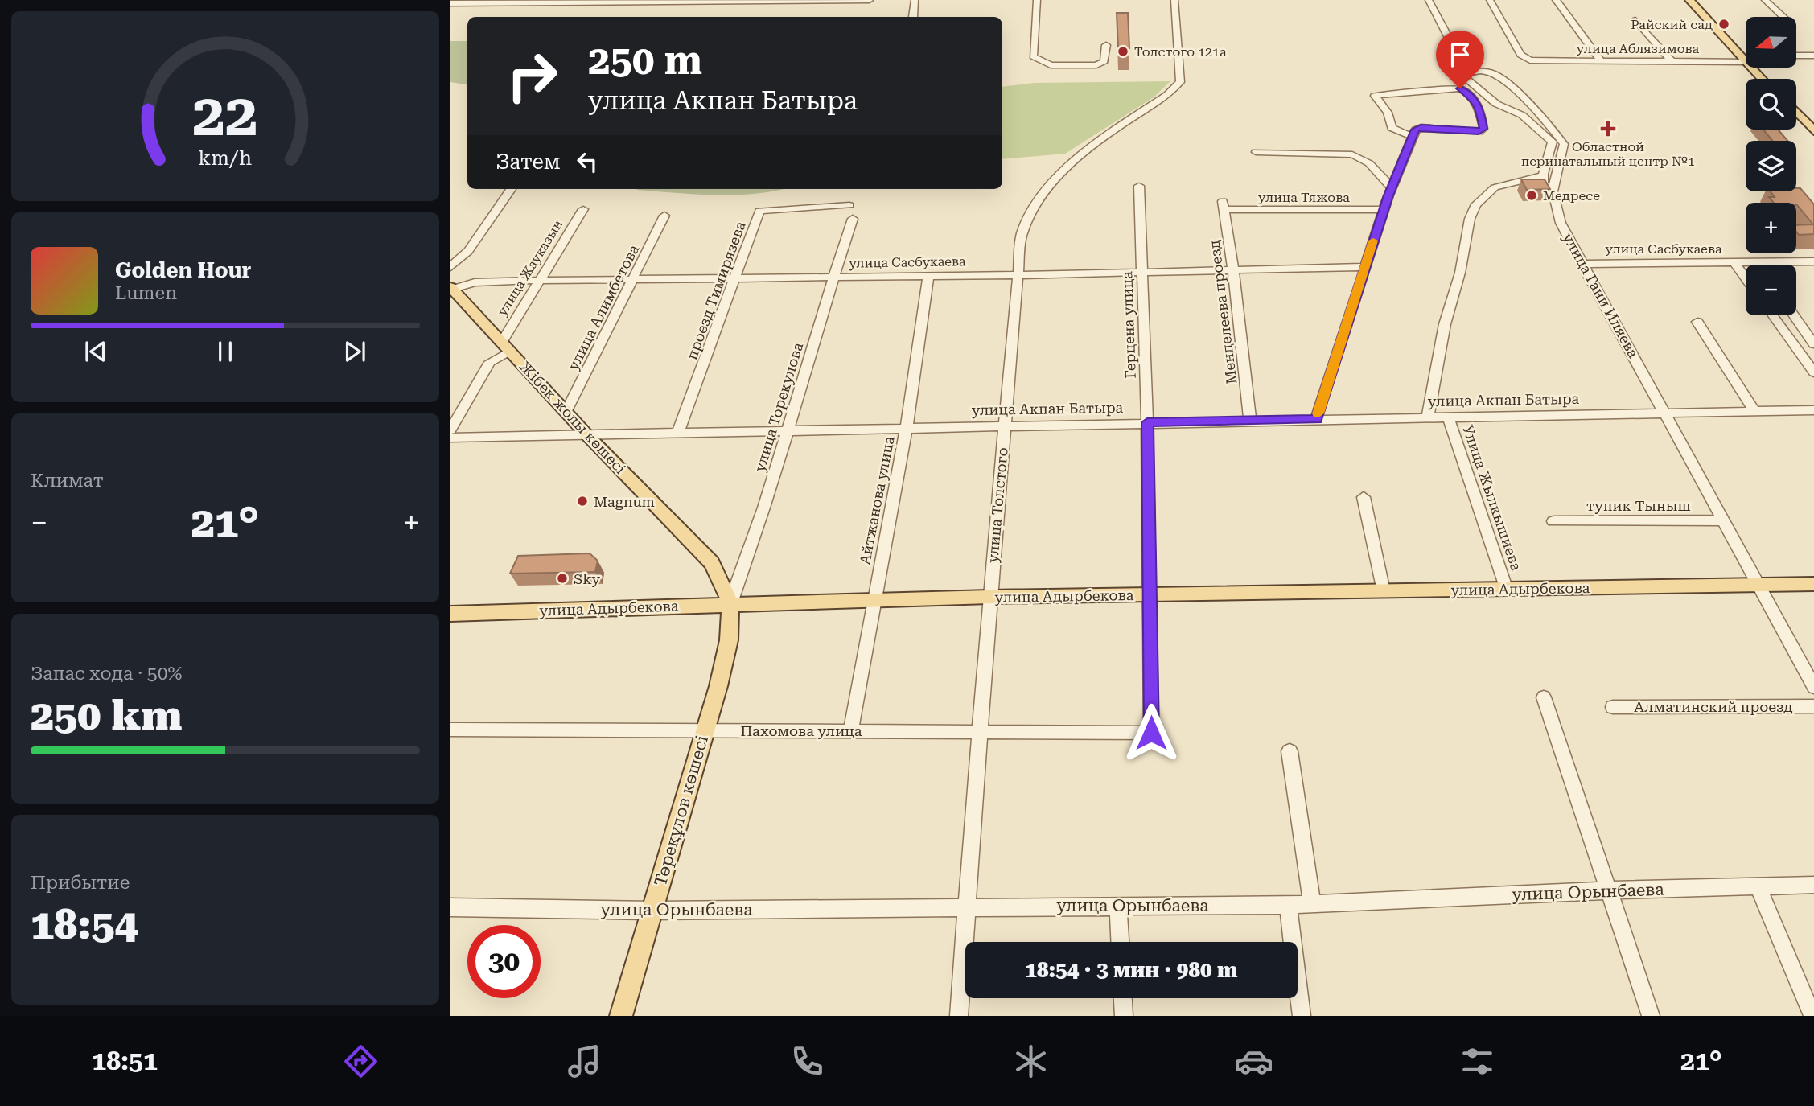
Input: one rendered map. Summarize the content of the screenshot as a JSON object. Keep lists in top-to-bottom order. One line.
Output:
{"streets":{"main road":["Жібек жолы көшесі","улица Адырбекова","Төреқұлов көшесі"],"street":["улица Аблязимова","улица Тяжова","улица Сасбукаева","улица Жауказын","проезд Тимирязева","улица Гани Иляева","улица Алимбетова","Менделеева проезд","Герцена улица","улица Акпан Батыра","улица Торекулова","Улица Жылкышиева","Айтжанова улица","улица Толстого","тупик Тыныш","Алматинский проезд","Пахомова улица","улица Орынбаева"]},"crossings":[["улица Тяжова","Менделеева проезд"],["улица Сасбукаева","улица Жауказын"],["улица Сасбукаева","проезд Тимирязева"],["улица Сасбукаева","улица Гани Иляева"],["улица Сасбукаева","улица Алимбетова"],["улица Сасбукаева","Менделеева проезд"],["улица Сасбукаева","Герцена улица"],["улица Сасбукаева","улица Торекулова"],["улица Сасбукаева","Жібек жолы көшесі"],["улица Сасбукаева","Айтжанова улица"],["улица Сасбукаева","улица Толстого"],["улица Жауказын","Жібек жолы көшесі"],["проезд Тимирязева","улица Акпан Батыра"],["улица Гани Иляева","улица Акпан Батыра"],["улица Гани Иляева","тупик Тыныш"],["улица Гани Иляева","улица Адырбекова"],["улица Алимбетова","Жібек жолы көшесі"],["Менделеева проезд","улица Акпан Батыра"],["Герцена улица","улица Акпан Батыра"],["Герцена улица","улица Адырбекова"],["Герцена улица","Пахомова улица"],["улица Акпан Батыра","улица Торекулова"],["улица Акпан Батыра","Жібек жолы көшесі"],["улица Акпан Батыра","Улица Жылкышиева"],["улица Акпан Батыра","Айтжанова улица"],["улица Акпан Батыра","улица Толстого"],["улица Торекулова","Жібек жолы көшесі"],["улица Торекулова","улица Адырбекова"],["улица Торекулова","Төреқұлов көшесі"],["Жібек жолы көшесі","улица Адырбекова"],["Жібек жолы көшесі","Төреқұлов көшесі"],["Улица Жылкышиева","улица Адырбекова"],["Айтжанова улица","улица Адырбекова"],["Айтжанова улица","Пахомова улица"],["улица Толстого","улица Адырбекова"],["улица Толстого","Пахомова улица"],["улица Толстого","улица Орынбаева"],["улица Адырбекова","Төреқұлов көшесі"],["Пахомова улица","Төреқұлов көшесі"],["Төреқұлов көшесі","улица Орынбаева"]],"places":{"other":["Райский сад","Толстого 121а","Медресе","Magnum","Sky"],"health":["Областной перинатальный центр №1"]},"north":"left","page":{"map_buttons":["+","−"],"turn":["250 m","улица Акпан Батыра"],"then":"Затем","song":["Golden Hour","Lumen"],"tile":["Климат",["Запас хода · 50%","250 km"],["Прибытие","18:54"]],"heat":["−","21°","+"],"limit":"30","trip":"18:54 · 3 мин · 980 m","tabs":["18:51","21°"],"gauge":["22","km/h"]}}
